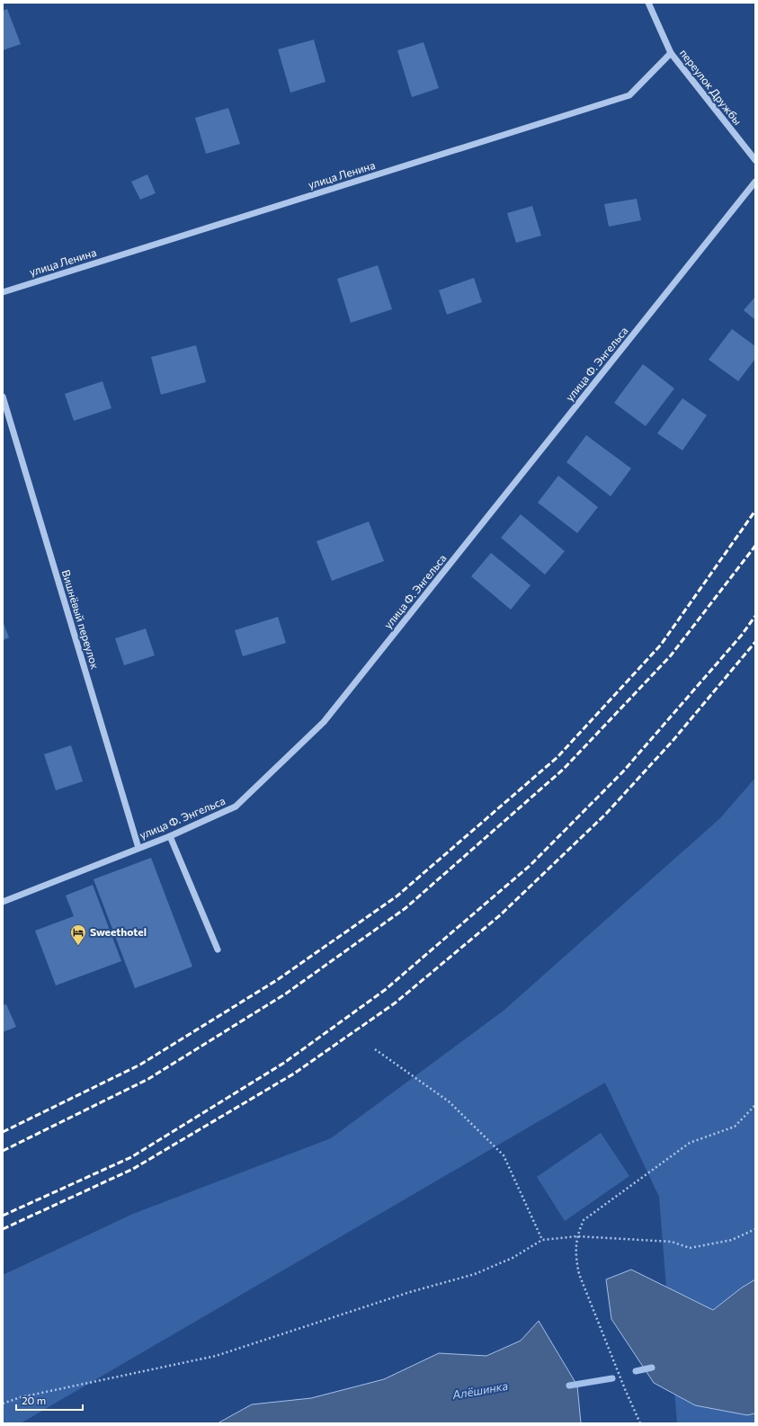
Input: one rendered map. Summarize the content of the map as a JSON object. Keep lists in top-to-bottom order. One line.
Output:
{"streets":{"street":["переулок Дружбы","улица Ленина","улица Ф. Энгельса","Вишнёвый переулок"]},"crossings":[["переулок Дружбы","улица Ленина"],["улица Ф. Энгельса","Вишнёвый переулок"]],"water":["Алёшинка"],"places":{"hotel":["Sweethotel"]},"scale_bar":"20 m"}
